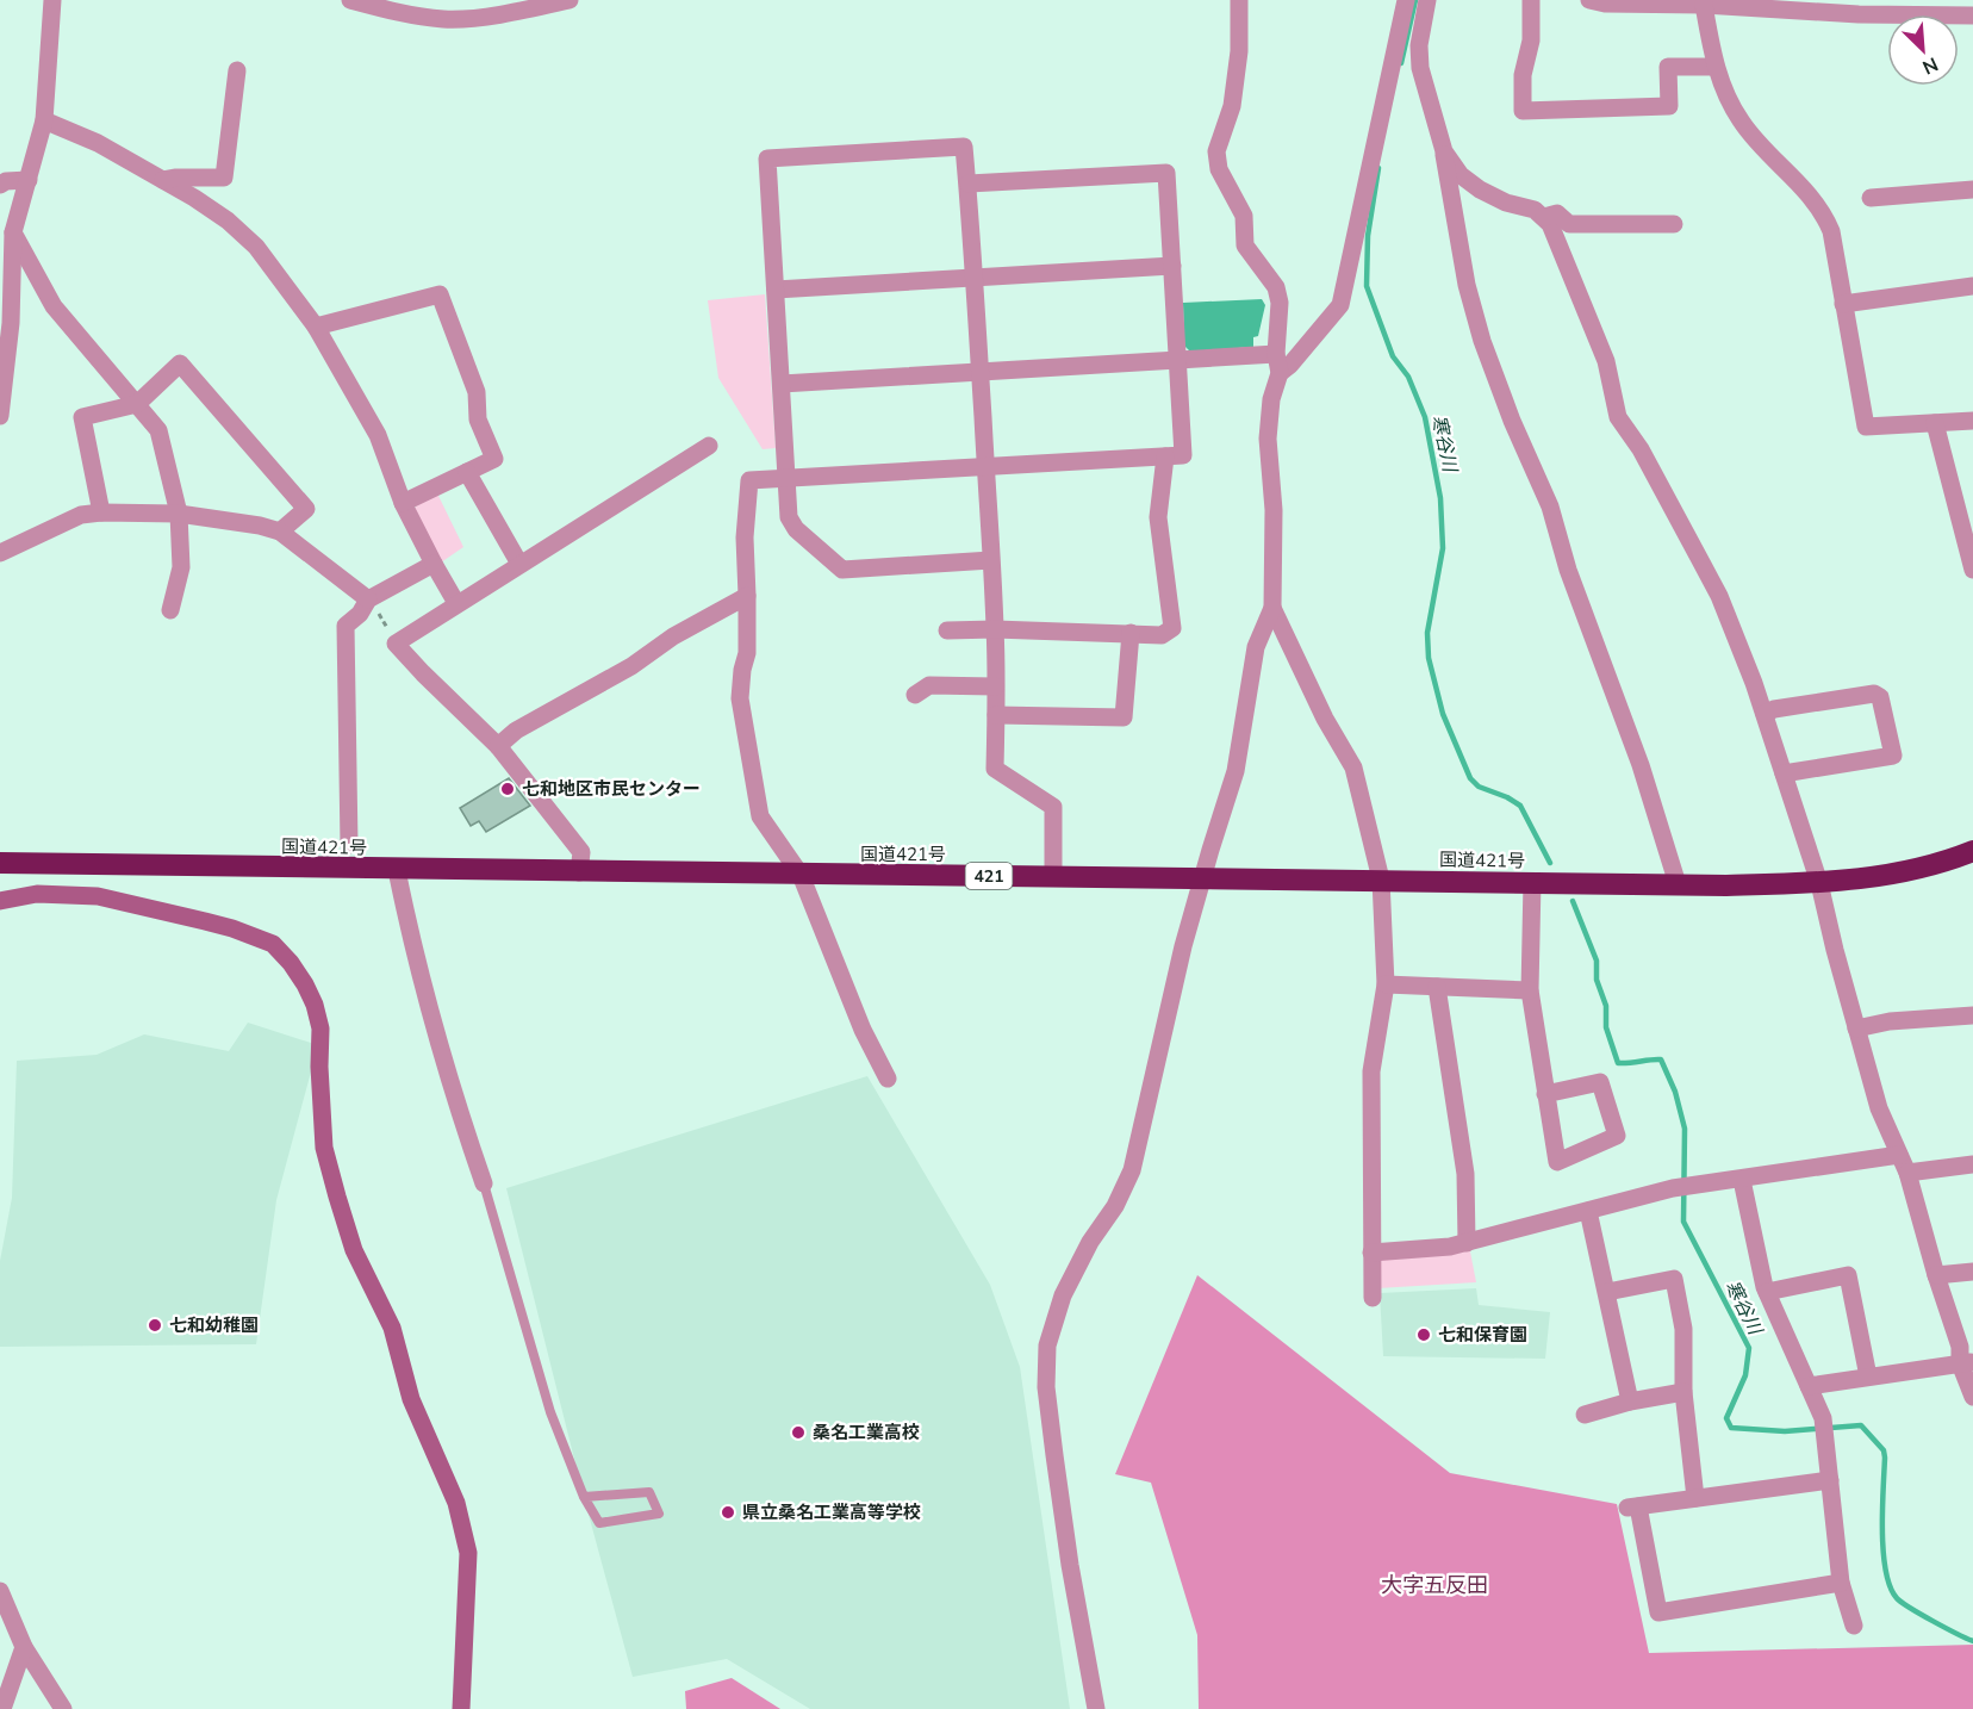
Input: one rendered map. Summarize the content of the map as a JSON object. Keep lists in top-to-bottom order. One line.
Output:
{"streets":{"highway":["国道421号","421"]},"districts":["大字五反田"],"water":["寒谷川"],"places":["七和地区市民センター","七和幼稚園","七和保育園","桑名工業高校","県立桑名工業高等学校"],"north":"bottom right"}
